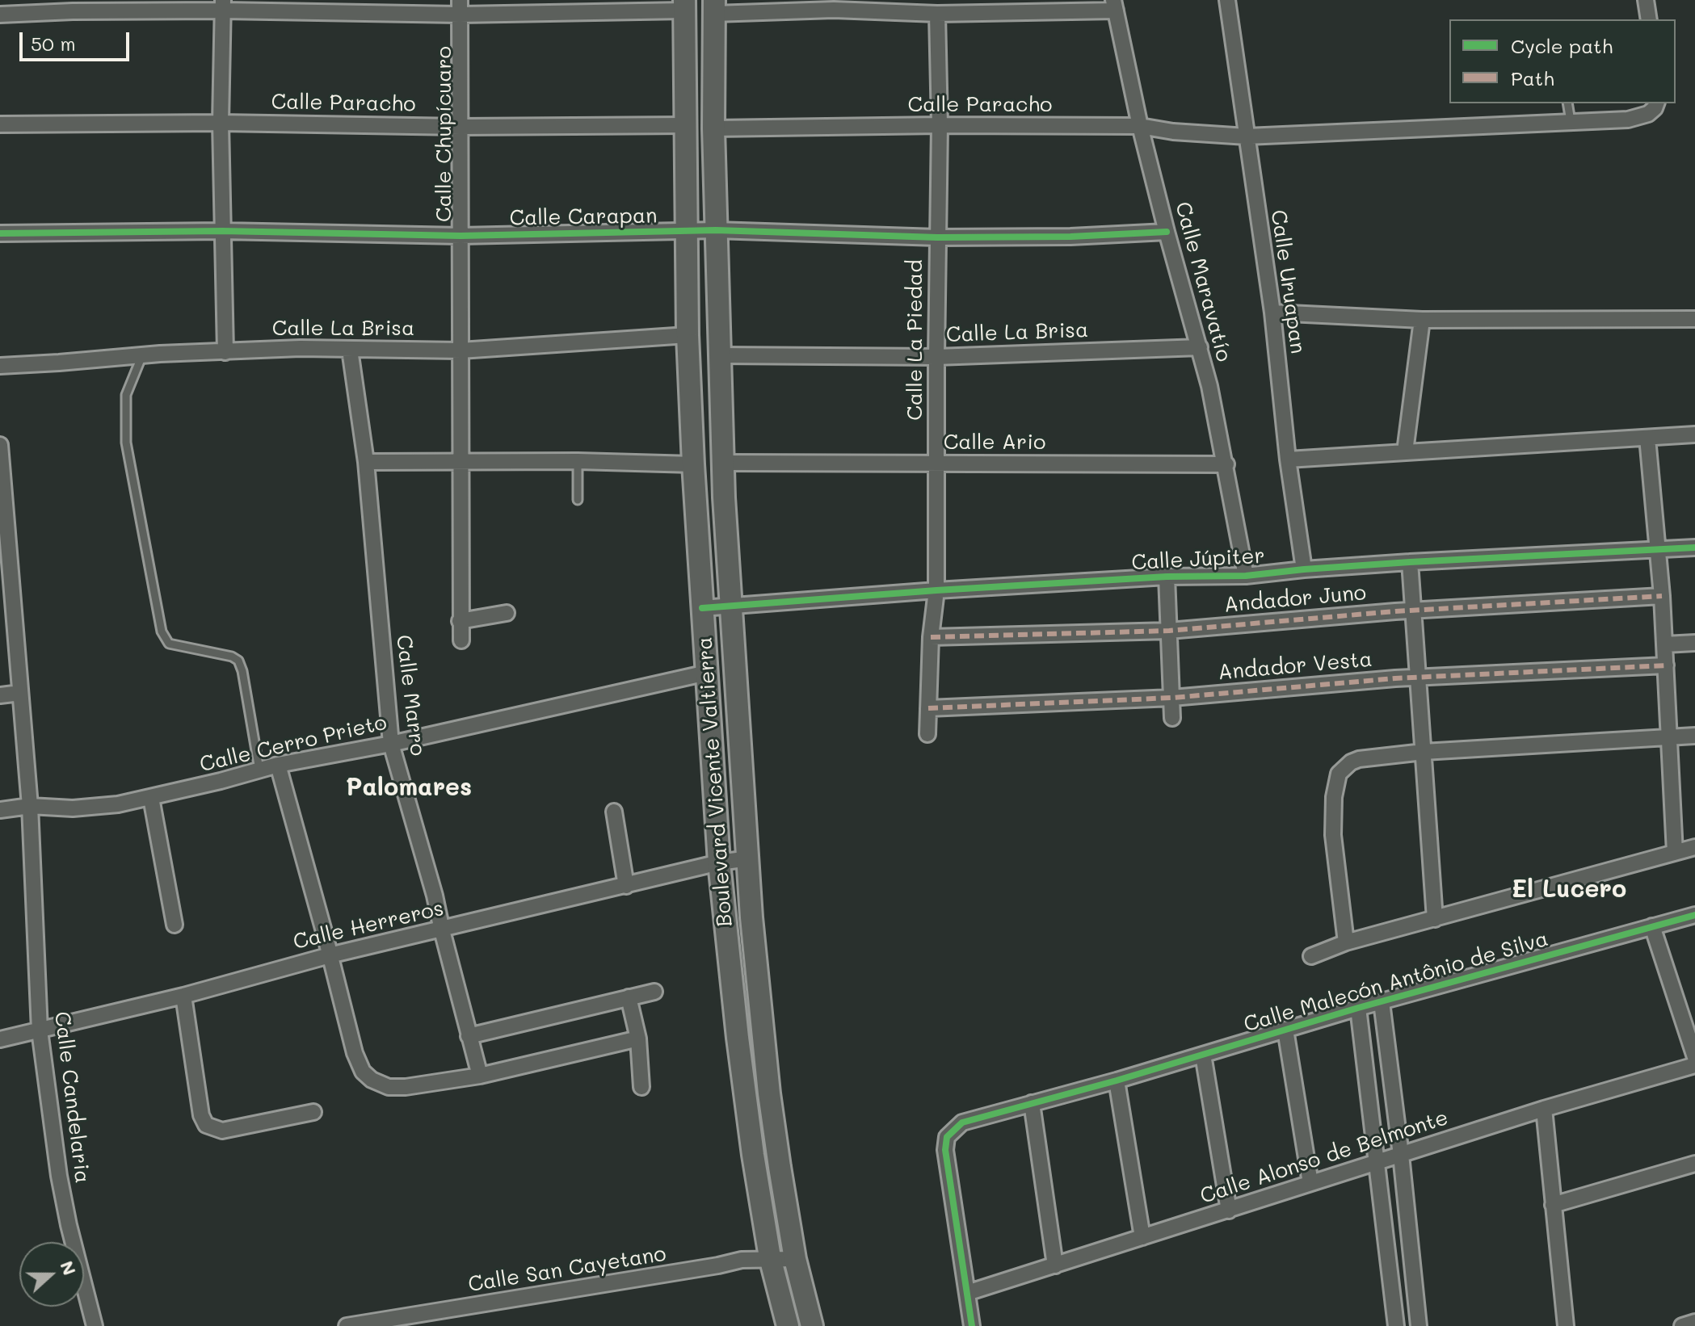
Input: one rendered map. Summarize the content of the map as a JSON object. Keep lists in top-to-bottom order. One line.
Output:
{"streets":{"main road":["Boulevard Vicente Valtierra"],"street":["Calle Paracho","Calle Chupícuaro","Calle Carapan","Calle Maravatío","Calle Uruapan","Calle La Brisa","Calle La Piedad","Calle Ario","Calle Júpiter","Andador Juno","Andador Vesta","Calle Marro","Calle Cerro Prieto","Calle Herreros","Calle Malecón Antônio de Silva","Calle Candelaria","Calle Alonso de Belmonte","Calle San Cayetano"]},"crossings":[["Calle Paracho","Calle Chupícuaro"],["Calle Paracho","Calle Maravatío"],["Calle Paracho","Calle Uruapan"],["Calle Paracho","Calle La Piedad"],["Calle Paracho","Boulevard Vicente Valtierra"],["Calle Chupícuaro","Calle Carapan"],["Calle Chupícuaro","Calle La Brisa"],["Calle Carapan","Calle Maravatío"],["Calle Carapan","Calle La Piedad"],["Calle Carapan","Boulevard Vicente Valtierra"],["Calle Maravatío","Calle La Brisa"],["Calle Maravatío","Calle Ario"],["Calle Maravatío","Calle Júpiter"],["Calle Uruapan","Calle Júpiter"],["Calle La Brisa","Calle La Piedad"],["Calle La Brisa","Calle Marro"],["Calle La Brisa","Boulevard Vicente Valtierra"],["Calle La Piedad","Calle Ario"],["Calle La Piedad","Calle Júpiter"],["Calle La Piedad","Andador Juno"],["Calle La Piedad","Andador Vesta"],["Calle Ario","Boulevard Vicente Valtierra"],["Calle Júpiter","Boulevard Vicente Valtierra"],["Calle Marro","Calle Cerro Prieto"],["Calle Marro","Calle Herreros"],["Calle Cerro Prieto","Boulevard Vicente Valtierra"],["Calle Cerro Prieto","Calle Candelaria"],["Boulevard Vicente Valtierra","Calle Herreros"],["Boulevard Vicente Valtierra","Calle San Cayetano"],["Calle Herreros","Calle Candelaria"],["Calle Malecón Antônio de Silva","Calle Alonso de Belmonte"]],"districts":["Palomares","El Lucero"],"legend":["Cycle path","Path"],"scale_bar":"50 m","north":"right"}
